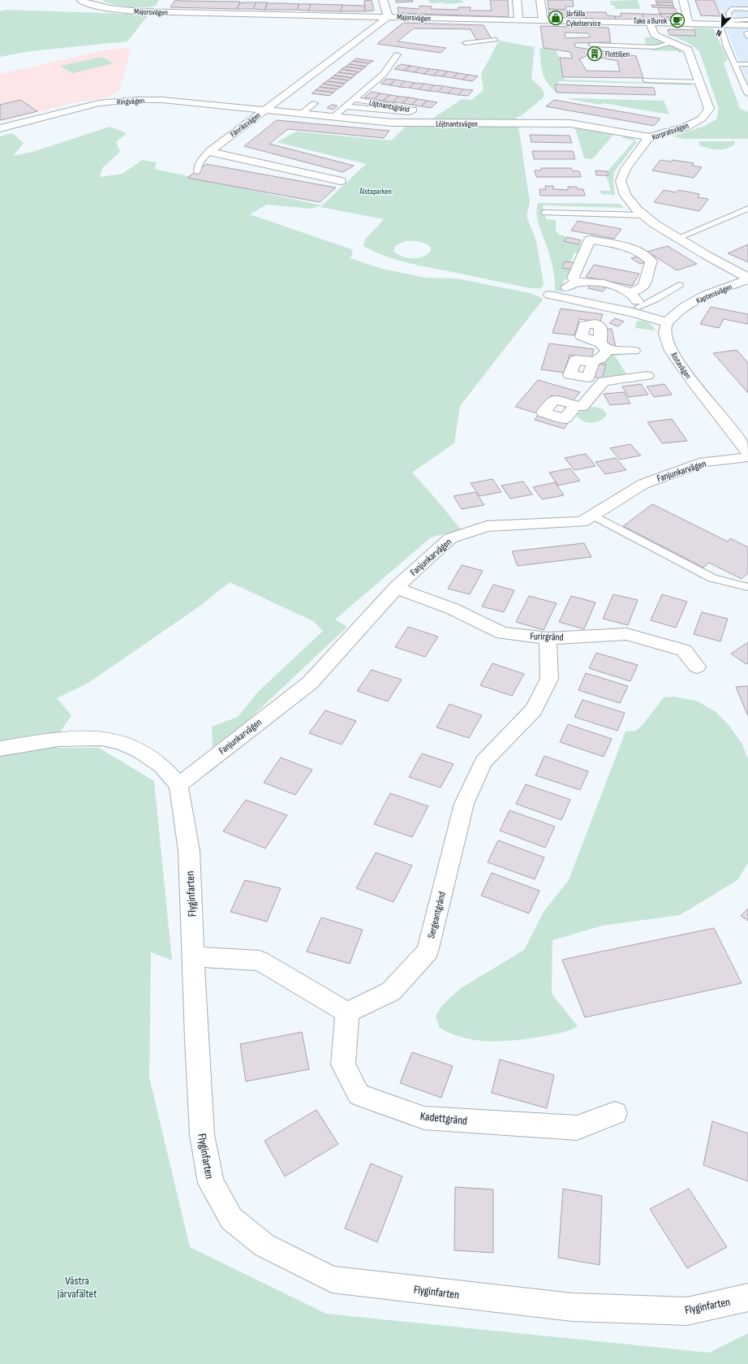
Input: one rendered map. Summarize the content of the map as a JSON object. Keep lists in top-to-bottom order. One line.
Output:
{"streets":{"street":["Majorsvägen","Ringvägen","Löjtnantsvägen","Fänriksvägen","Korpralsvägen","Kaptensvägen","Ålstavägen","Fanjunkarvägen","Furirgränd","Flyginfarten","Sergeantgränd","Kadettgränd"],"lane":["Löjtnantsgränd"]},"crossings":[["Majorsvägen","Fänriksvägen"],["Majorsvägen","Korpralsvägen"],["Ringvägen","Löjtnantsvägen"],["Ringvägen","Fänriksvägen"],["Löjtnantsgränd","Löjtnantsvägen"],["Löjtnantsvägen","Fänriksvägen"],["Löjtnantsvägen","Korpralsvägen"],["Korpralsvägen","Kaptensvägen"],["Kaptensvägen","Ålstavägen"],["Fanjunkarvägen","Furirgränd"],["Fanjunkarvägen","Flyginfarten"],["Furirgränd","Sergeantgränd"],["Sergeantgränd","Kadettgränd"]],"parks":["Ålstaparken","Västra Järvafältet"],"places":{"shop":["Järfälla Cykelservice"],"cafe":["Take a Burek"],"building":["Flottiljen"]},"north":"bottom left"}
